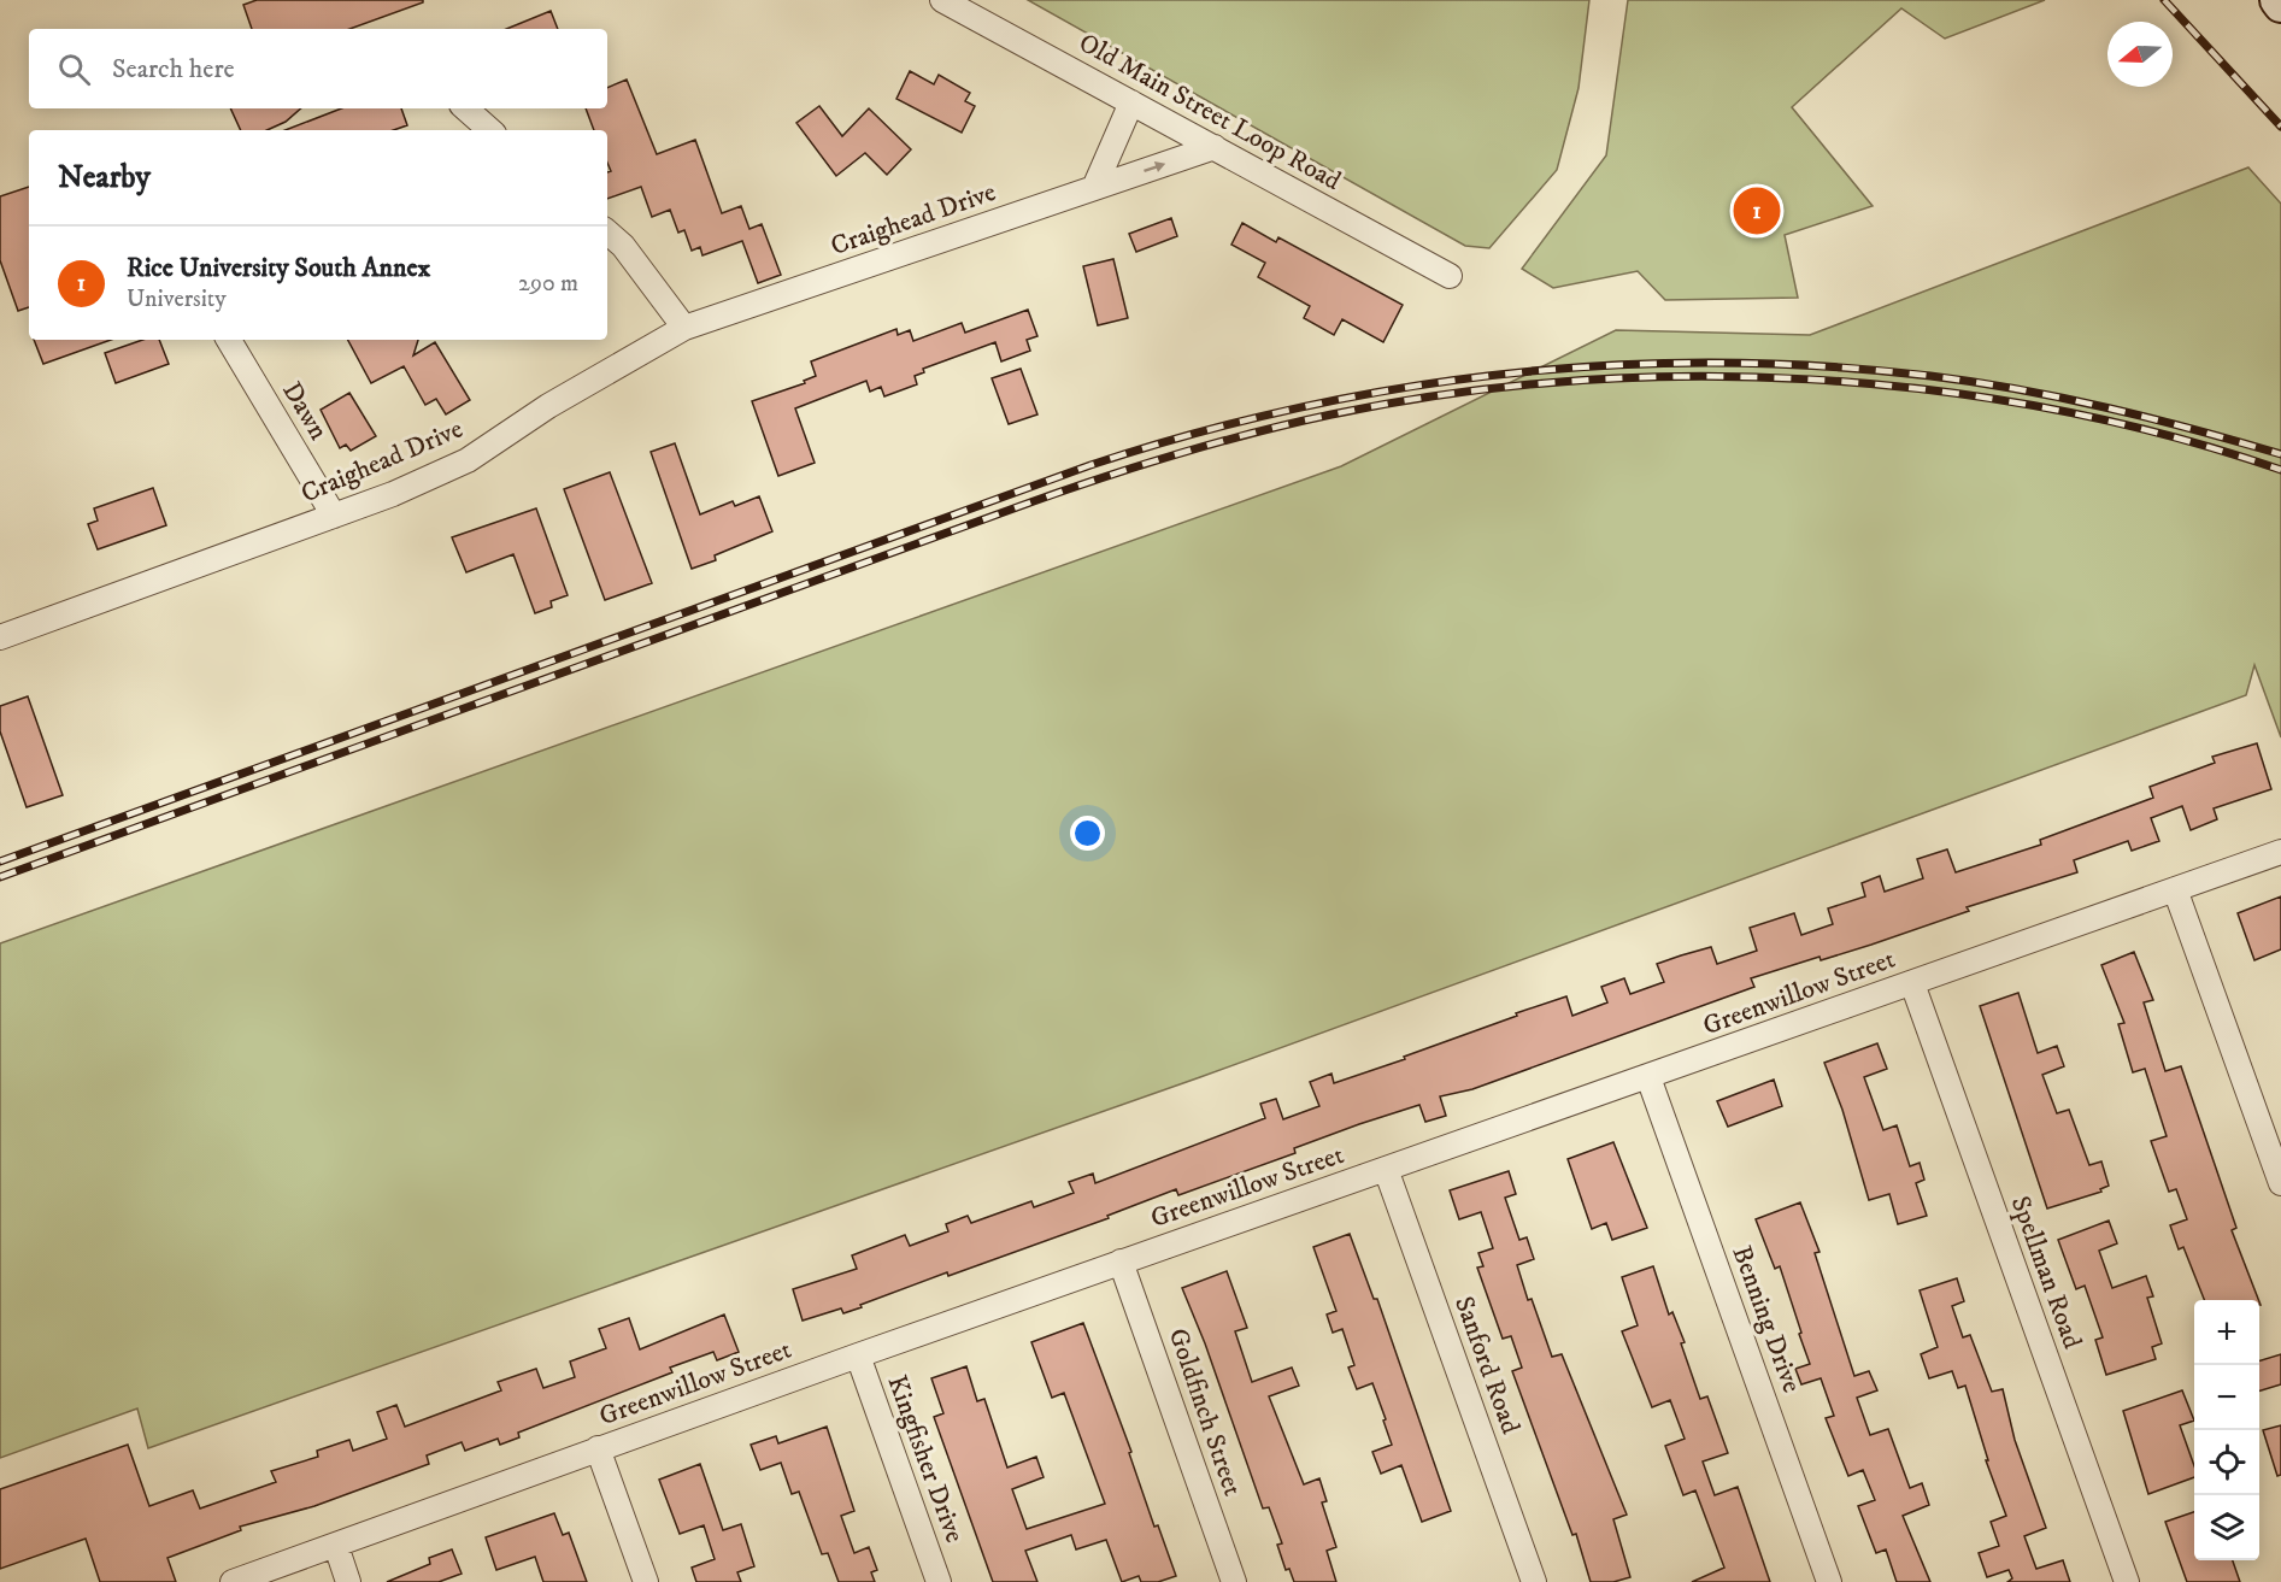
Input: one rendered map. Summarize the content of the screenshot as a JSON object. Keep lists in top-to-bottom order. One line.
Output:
{"streets":{"street":["Old Main Street Loop Road","Craighead Drive","Dawn","Greenwillow Street","Spellman Road","Benning Drive","Sanford Road","Goldfinch Street","Kingfisher Drive"]},"crossings":[["Old Main Street Loop Road","Craighead Drive"],["Craighead Drive","Dawn"],["Greenwillow Street","Spellman Road"],["Greenwillow Street","Benning Drive"],["Greenwillow Street","Sanford Road"],["Greenwillow Street","Goldfinch Street"],["Greenwillow Street","Kingfisher Drive"]],"north":"left","page":{"search":"Search here","heading":"Nearby","pins":"1","list":[{"mark":"1","name":"Rice University South Annex","note":"University","value":"290 m"}],"map_buttons":["+","−"]}}
